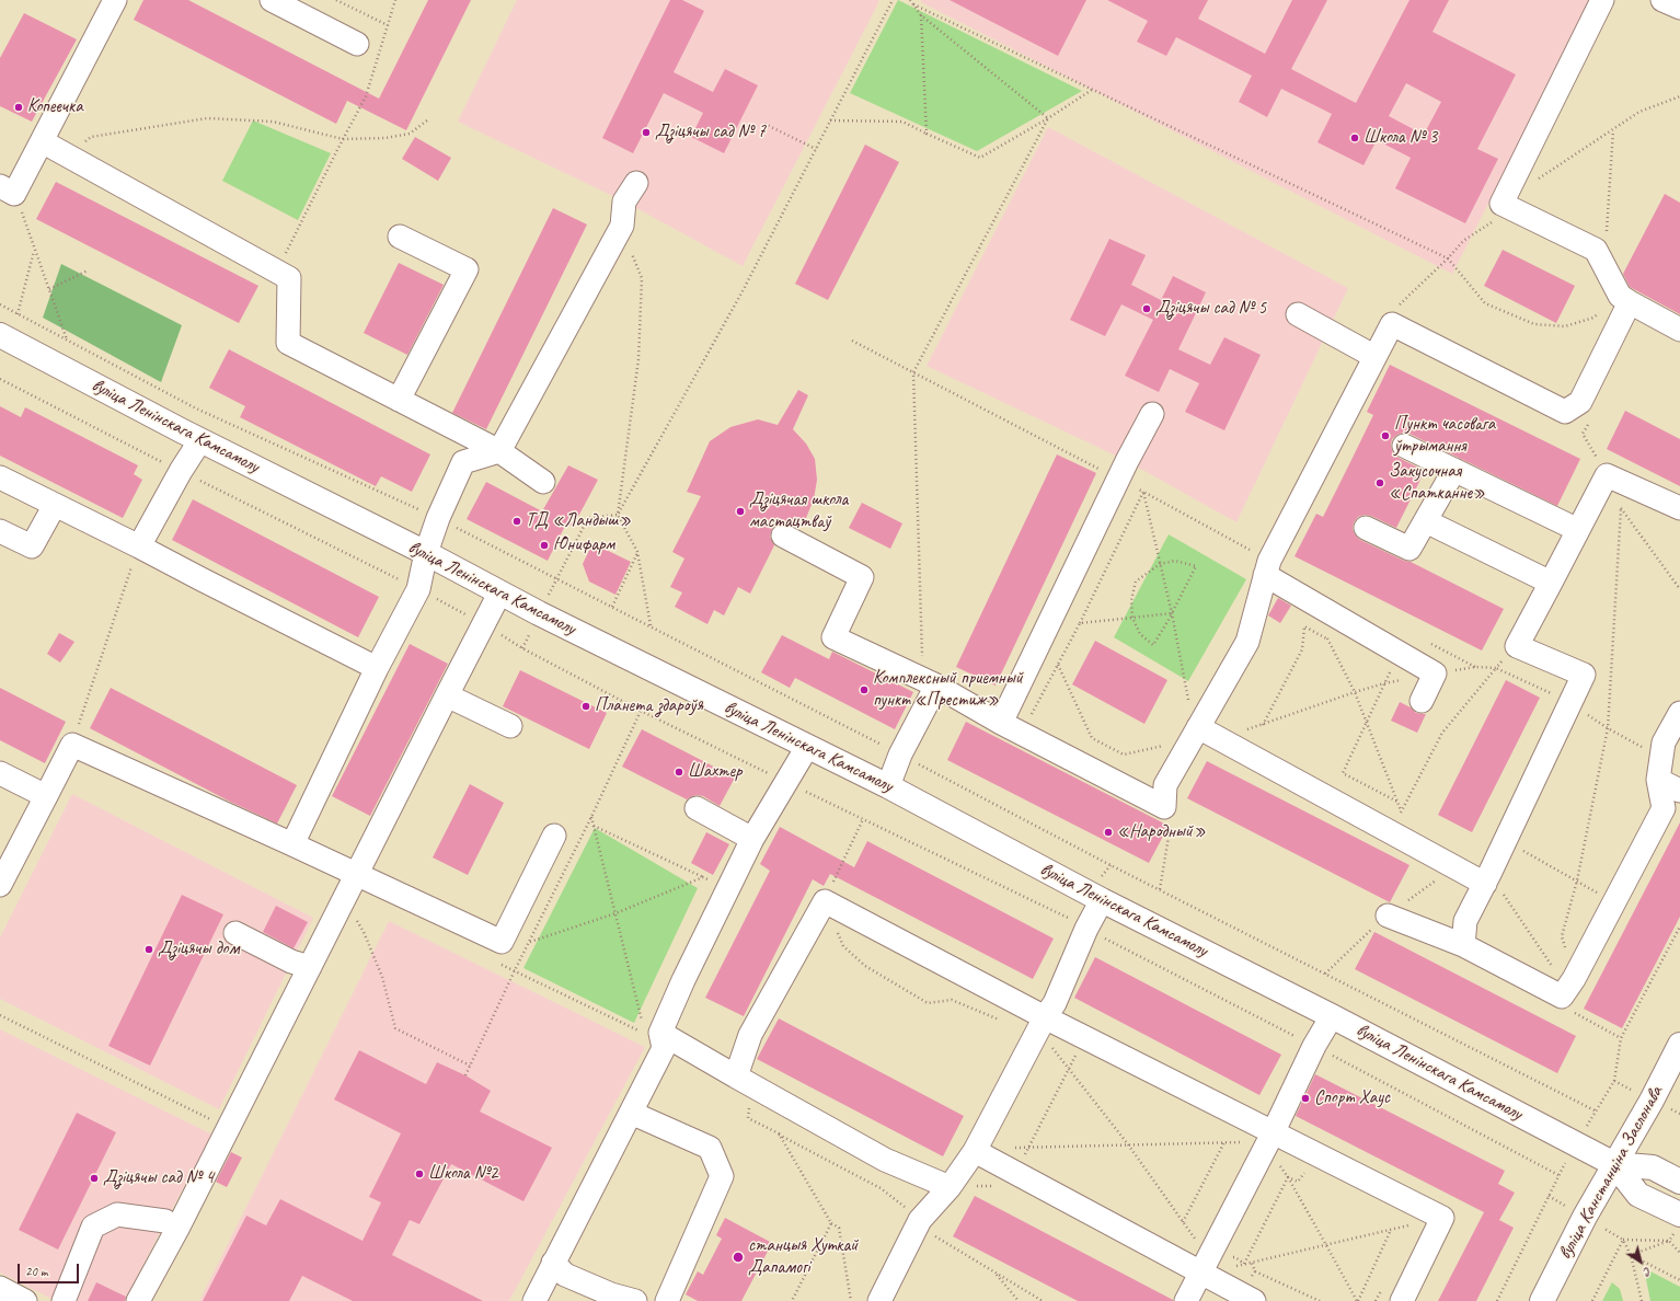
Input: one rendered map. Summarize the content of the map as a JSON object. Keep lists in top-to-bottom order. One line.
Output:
{"streets":{"main road":["вуліца Ленінскага Камсамолу","вуліца Канстанціна Заслонава"]},"crossings":[["вуліца Ленінскага Камсамолу","вуліца Канстанціна Заслонава"]],"places":["Копеечка","Дзіцячы сад № 7","Школа № 3","Дзіцячы сад № 5","Пункт часовага ўтрымання","Закусочная «Спатканне»","Дзіцячая школа мастацтваў","ТД «Ландыш»","Юнифарм","Комплексный приемный пункт «Престиж»","Планета здароўя","Шахтер","«Народный»","Дзіцячы дом","Спорт Хаус","Школа №2","Дзіцячы сад № 4","станцыя Хуткай Дапамогі"],"scale_bar":"20 m","north":"bottom right"}
